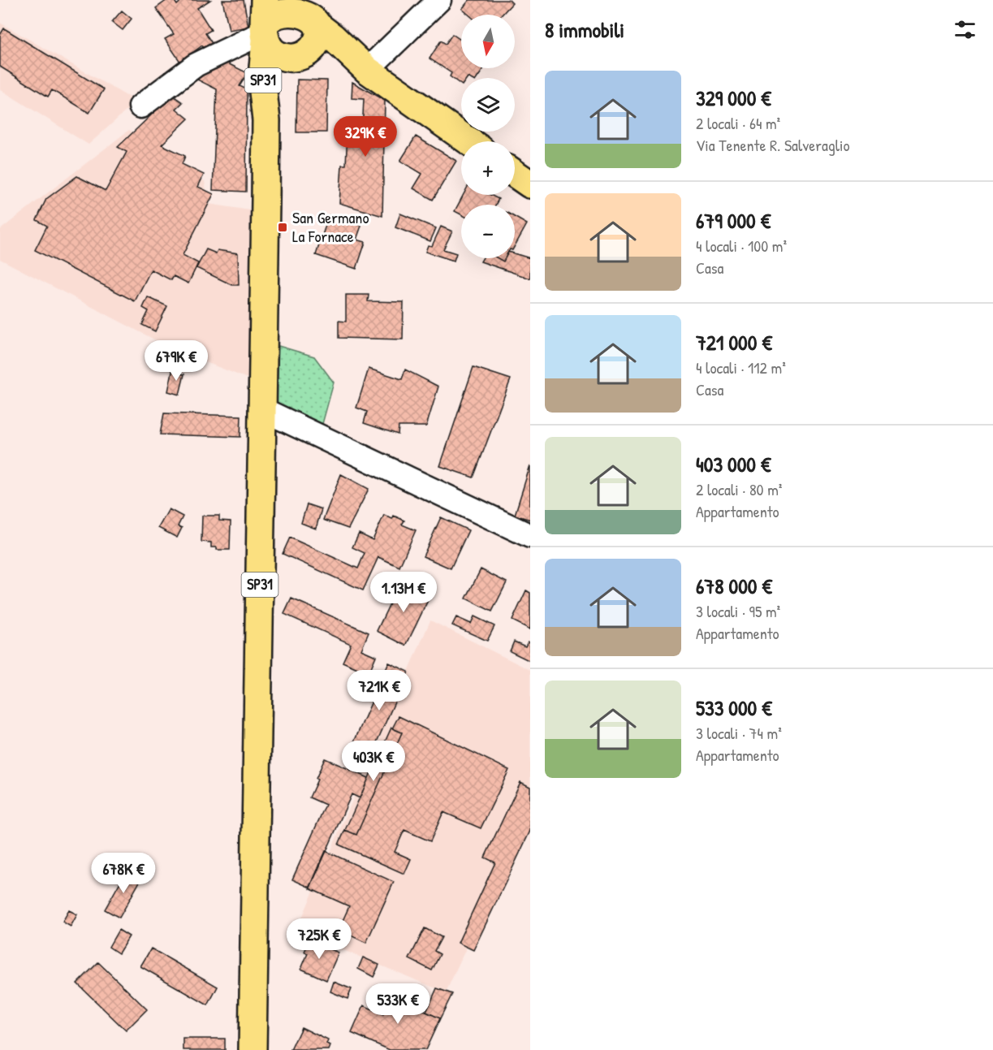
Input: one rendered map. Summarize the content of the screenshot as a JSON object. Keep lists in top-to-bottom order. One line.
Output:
{"streets":{"main road":["SP31"]},"places":{"transit":["San Germano La Fornace"]},"north":"bottom","page":{"heading":"8 immobili","map_buttons":["+","−"],"list":[{"name":"329 000 €","note":"2 locali · 64 m² · Via Tenente R. Salveraglio"},{"name":"679 000 €","note":"4 locali · 100 m² · Casa"},{"name":"721 000 €","note":"4 locali · 112 m² · Casa"},{"name":"403 000 €","note":"2 locali · 80 m² · Appartamento"},{"name":"678 000 €","note":"3 locali · 95 m² · Appartamento"},{"name":"533 000 €","note":"3 locali · 74 m² · Appartamento"}],"price":["329K €","679K €","1.13M €","721K €","403K €","678K €","725K €","533K €"]}}
